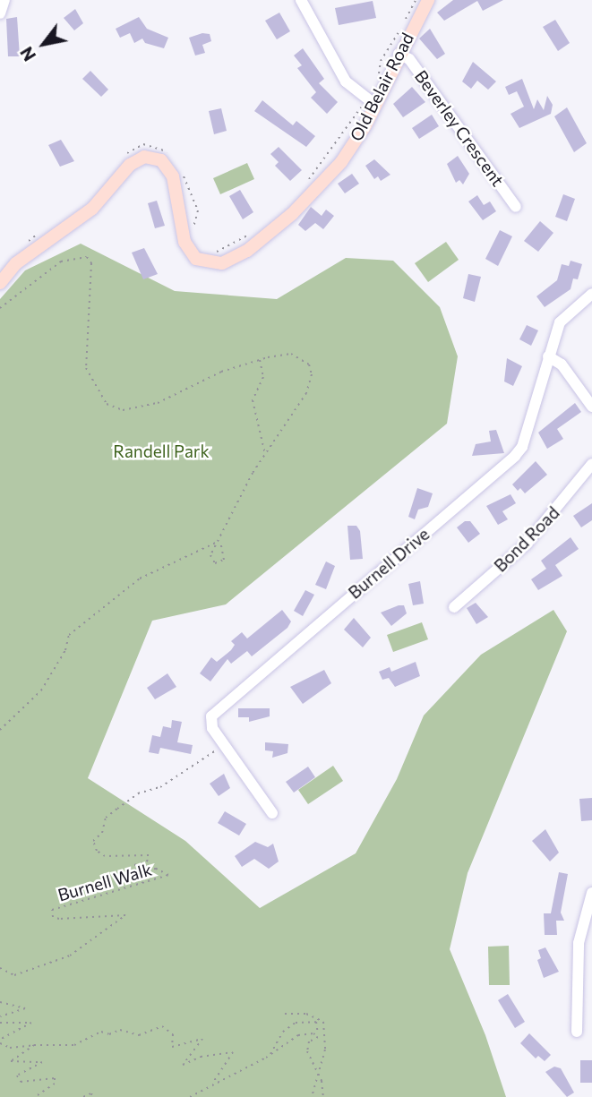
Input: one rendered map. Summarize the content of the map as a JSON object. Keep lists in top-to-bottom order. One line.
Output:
{"streets":{"main road":["Old Belair Road"],"street":["Beverley Crescent","Bond Road","Burnell Drive"],"path":["Burnell Walk"]},"crossings":[["Old Belair Road","Beverley Crescent"],["Burnell Drive","Burnell Walk"]],"parks":["Randell Park"],"north":"bottom left"}
